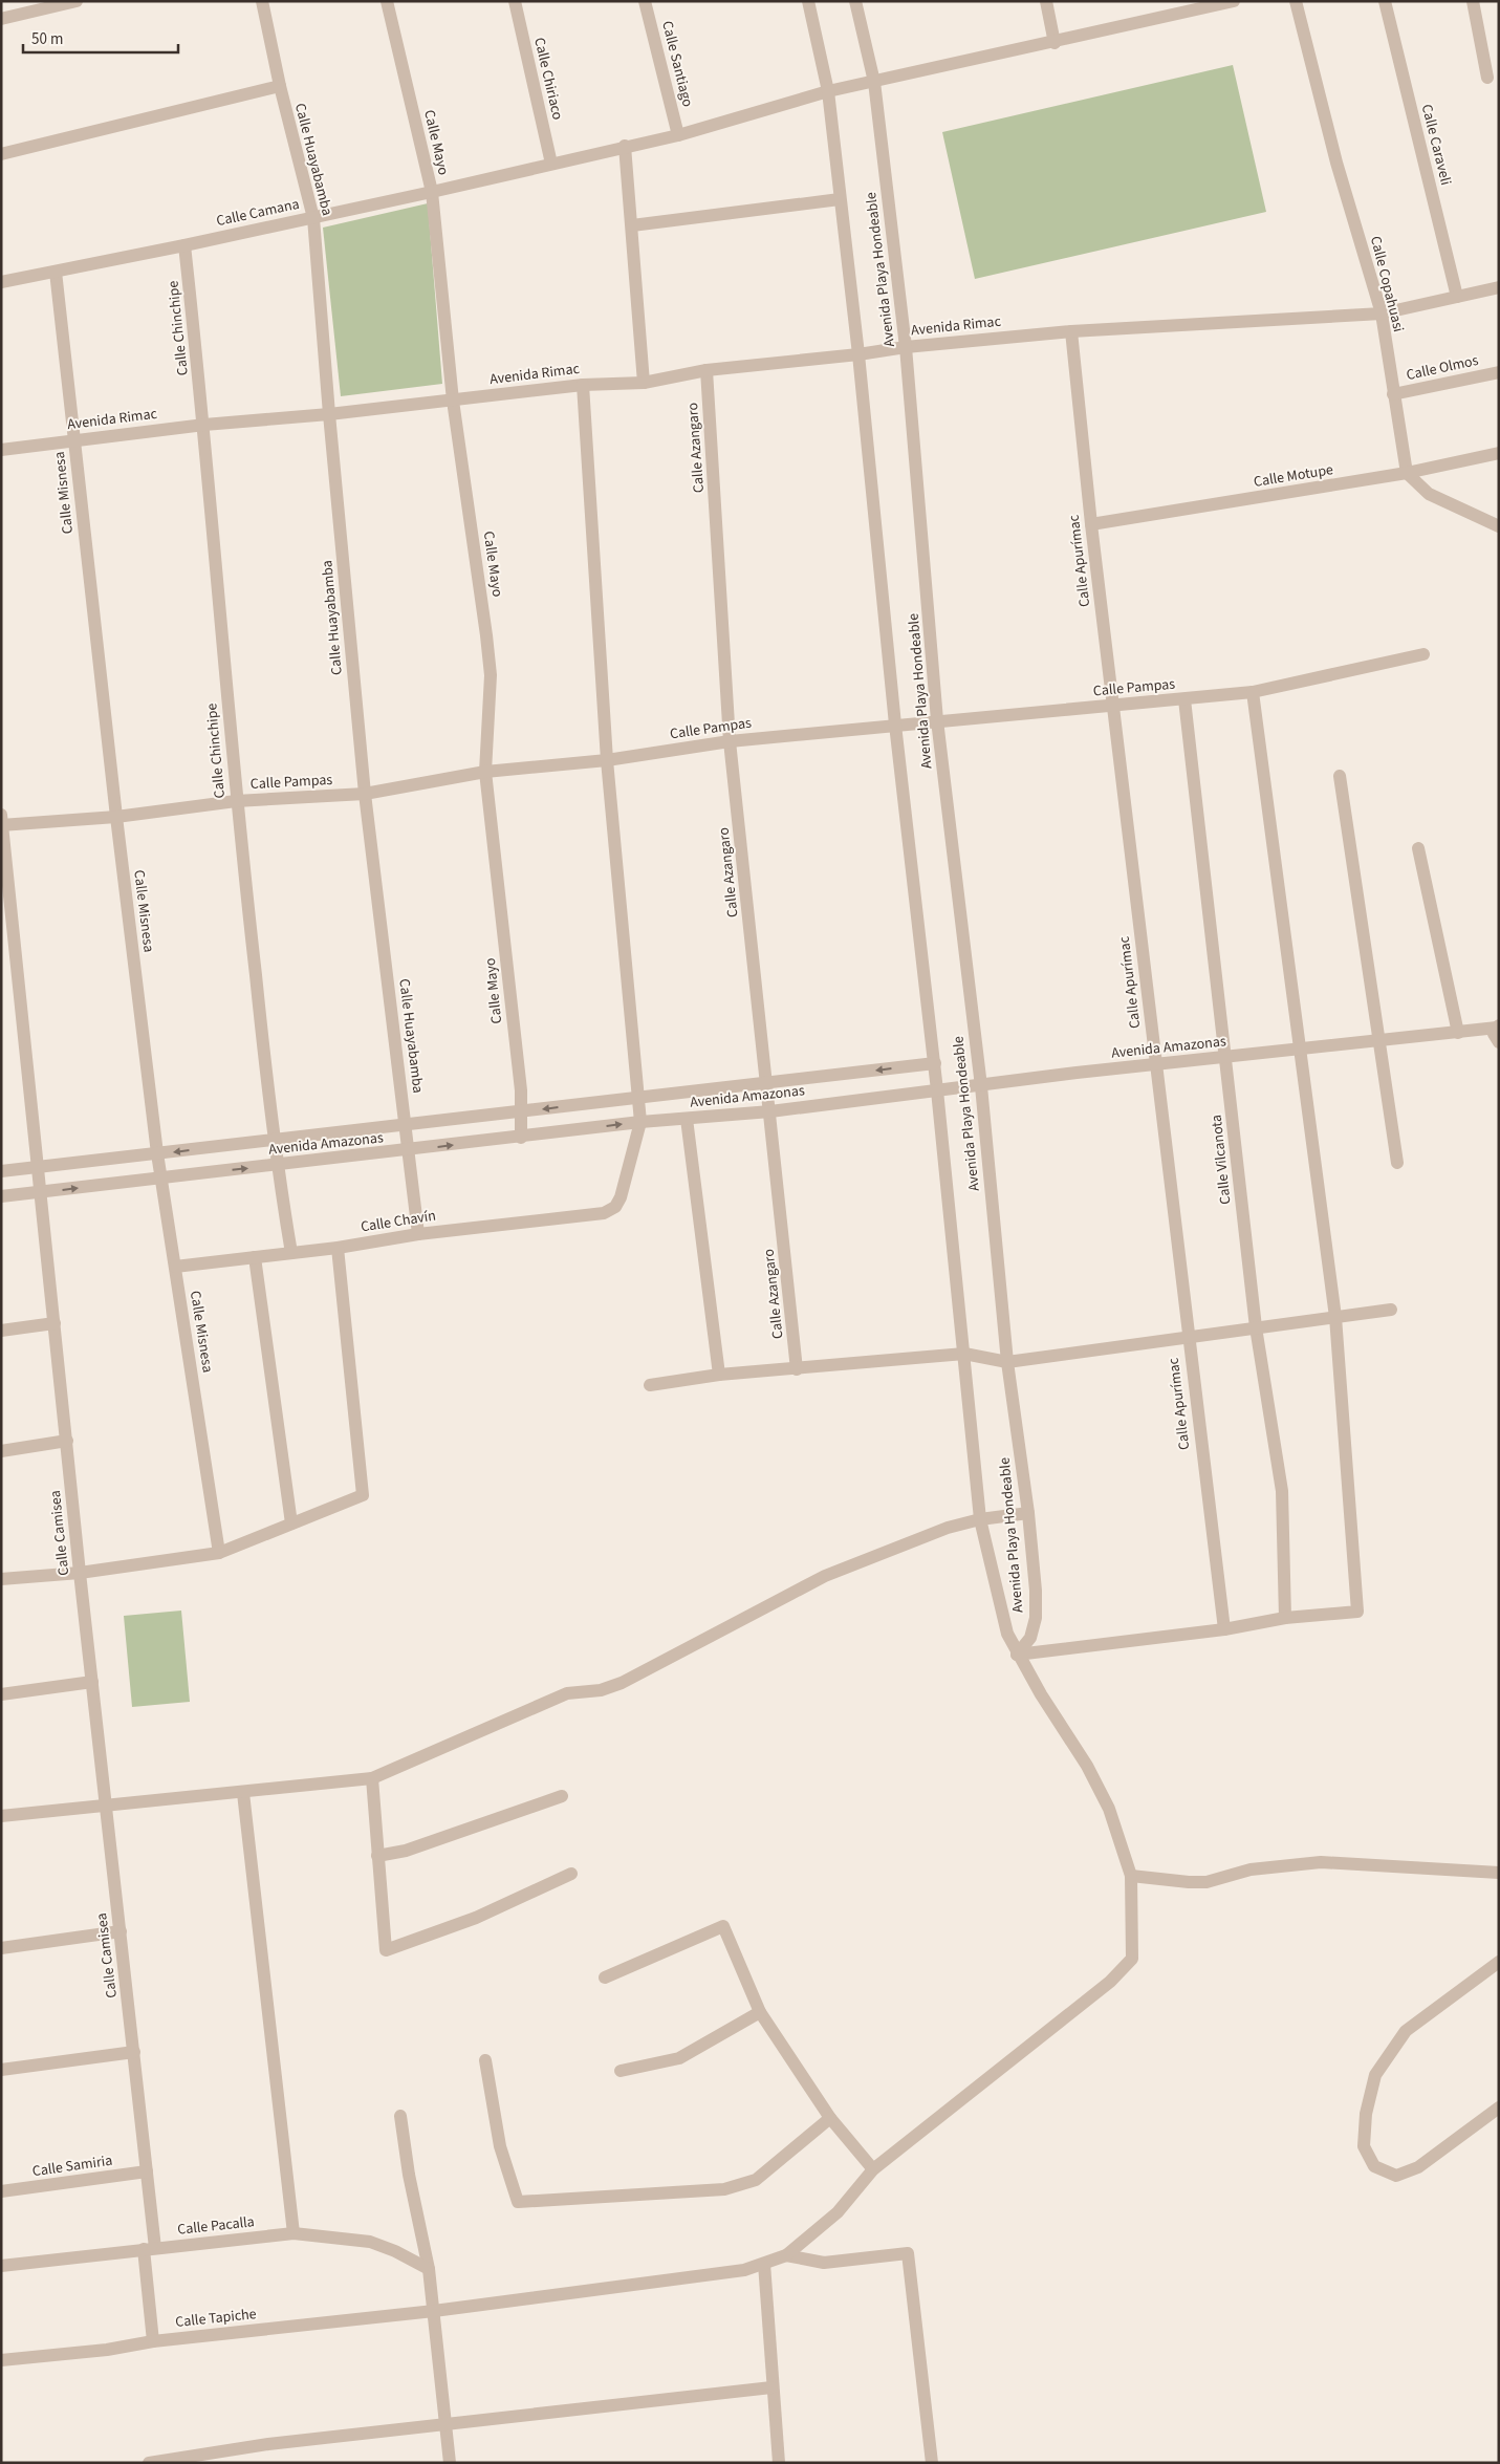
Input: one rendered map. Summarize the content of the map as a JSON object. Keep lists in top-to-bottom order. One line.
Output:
{"streets":{"street":["Calle Santiago","Calle Chiriaco","Calle Mayo","Calle Caraveli","Calle Huayabamba","Calle Camana","Avenida Playa Hondeable","Calle Copahuasi","Avenida Rimac","Calle Chinchipe","Calle Olmos","Calle Azangaro","Calle Motupe","Calle Misnesa","Calle Apurímac","Calle Pampas","Avenida Amazonas","Calle Vilcanota","Calle Chavín","Calle Camisea","Calle Samiria","Calle Pacalla","Calle Tapiche"]},"crossings":[["Calle Santiago","Calle Camana"],["Calle Chiriaco","Calle Camana"],["Calle Mayo","Calle Camana"],["Calle Mayo","Avenida Rimac"],["Calle Mayo","Calle Pampas"],["Calle Mayo","Avenida Amazonas"],["Calle Caraveli","Avenida Rimac"],["Calle Huayabamba","Calle Camana"],["Calle Huayabamba","Avenida Rimac"],["Calle Huayabamba","Calle Pampas"],["Calle Huayabamba","Avenida Amazonas"],["Calle Huayabamba","Calle Chavín"],["Calle Camana","Avenida Playa Hondeable"],["Calle Camana","Calle Chinchipe"],["Calle Camana","Calle Misnesa"],["Avenida Playa Hondeable","Avenida Rimac"],["Avenida Playa Hondeable","Calle Pampas"],["Avenida Playa Hondeable","Avenida Amazonas"],["Calle Copahuasi","Avenida Rimac"],["Calle Copahuasi","Calle Olmos"],["Calle Copahuasi","Calle Motupe"],["Avenida Rimac","Calle Chinchipe"],["Avenida Rimac","Calle Azangaro"],["Avenida Rimac","Calle Misnesa"],["Avenida Rimac","Calle Apurímac"],["Calle Chinchipe","Calle Pampas"],["Calle Chinchipe","Avenida Amazonas"],["Calle Chinchipe","Calle Chavín"],["Calle Azangaro","Calle Pampas"],["Calle Azangaro","Avenida Amazonas"],["Calle Motupe","Calle Apurímac"],["Calle Misnesa","Calle Pampas"],["Calle Misnesa","Avenida Amazonas"],["Calle Misnesa","Calle Chavín"],["Calle Apurímac","Calle Pampas"],["Calle Apurímac","Avenida Amazonas"],["Calle Pampas","Calle Vilcanota"],["Calle Pampas","Calle Camisea"],["Avenida Amazonas","Calle Vilcanota"],["Avenida Amazonas","Calle Chavín"],["Avenida Amazonas","Calle Camisea"],["Calle Camisea","Calle Samiria"],["Calle Camisea","Calle Pacalla"],["Calle Camisea","Calle Tapiche"]],"scale_bar":"50 m"}
